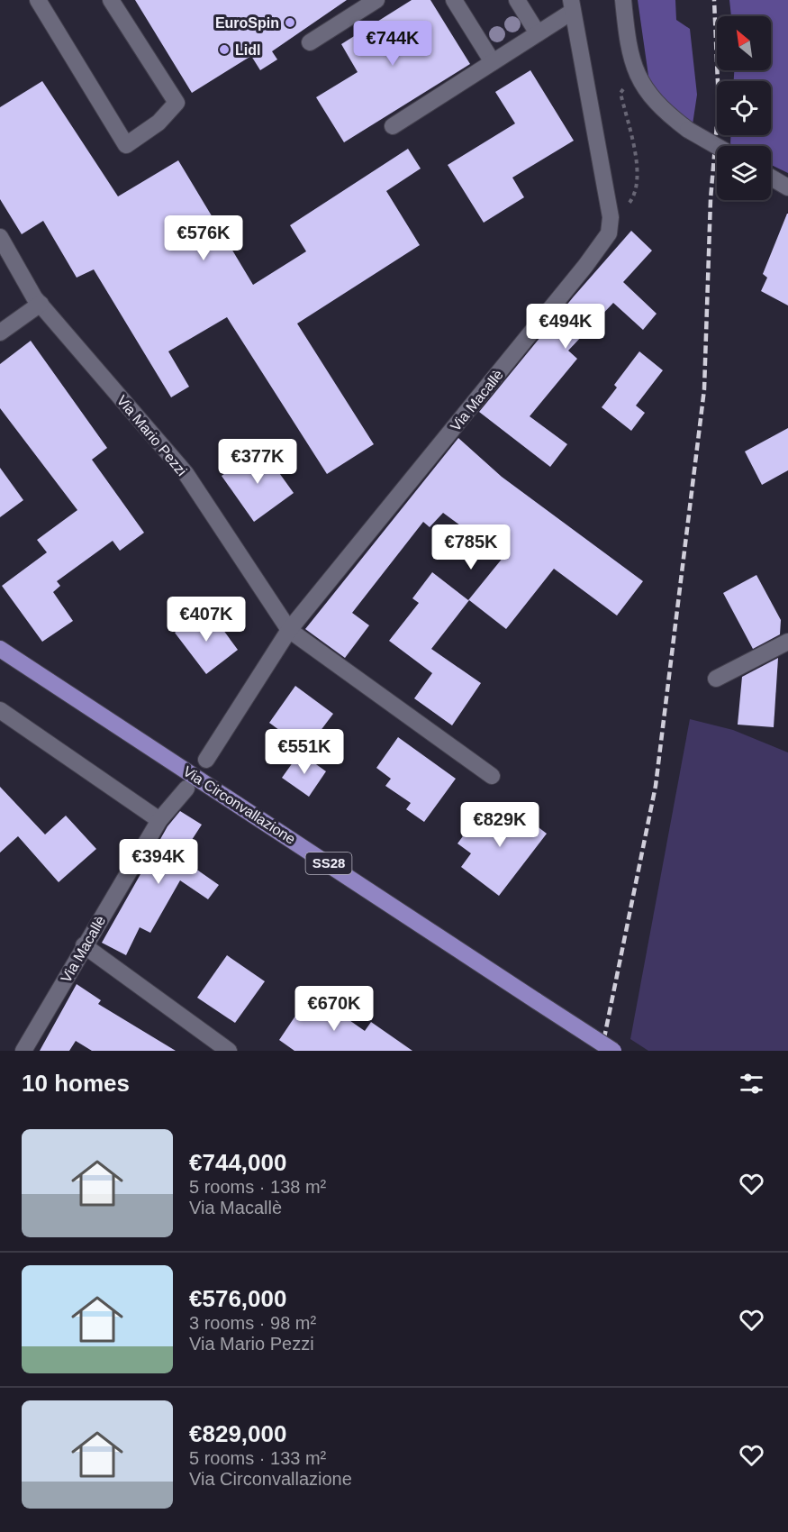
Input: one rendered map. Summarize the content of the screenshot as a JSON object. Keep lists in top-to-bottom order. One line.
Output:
{"streets":{"main road":["Via Circonvallazione","SS28"],"street":["Via Macallè","Via Mario Pezzi"]},"crossings":[["Via Macallè","Via Mario Pezzi"]],"places":["EuroSpin","Lidl"],"north":"top left","page":{"price":["€744K","€576K","€494K","€377K","€785K","€407K","€551K","€829K","€394K","€670K"],"heading":"10 homes","list":[{"name":"€744,000","note":"5 rooms · 138 m² · Via Macallè"},{"name":"€576,000","note":"3 rooms · 98 m² · Via Mario Pezzi"},{"name":"€829,000","note":"5 rooms · 133 m² · Via Circonvallazione"}]}}
